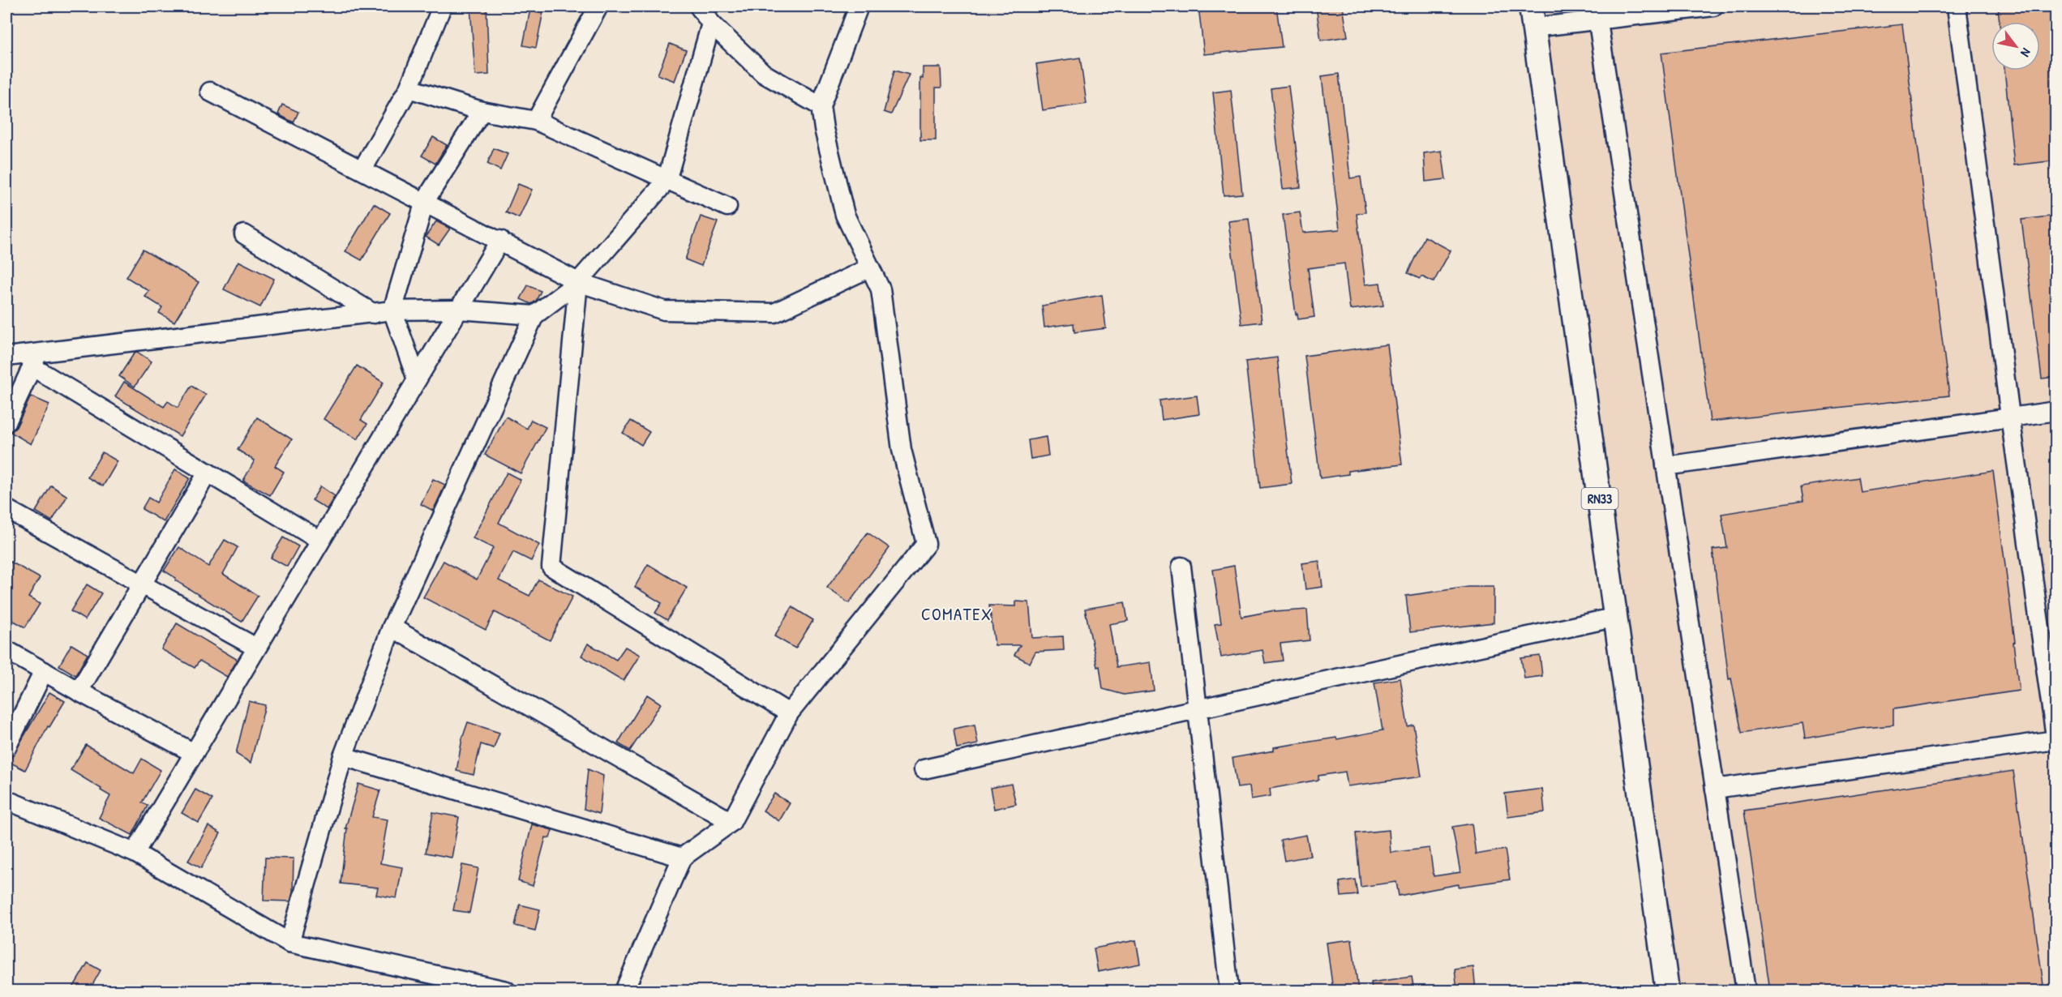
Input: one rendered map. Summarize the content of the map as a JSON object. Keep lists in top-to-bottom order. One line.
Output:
{"streets":{"main road":["RN33"]},"districts":["COMATEX"],"north":"bottom right"}
